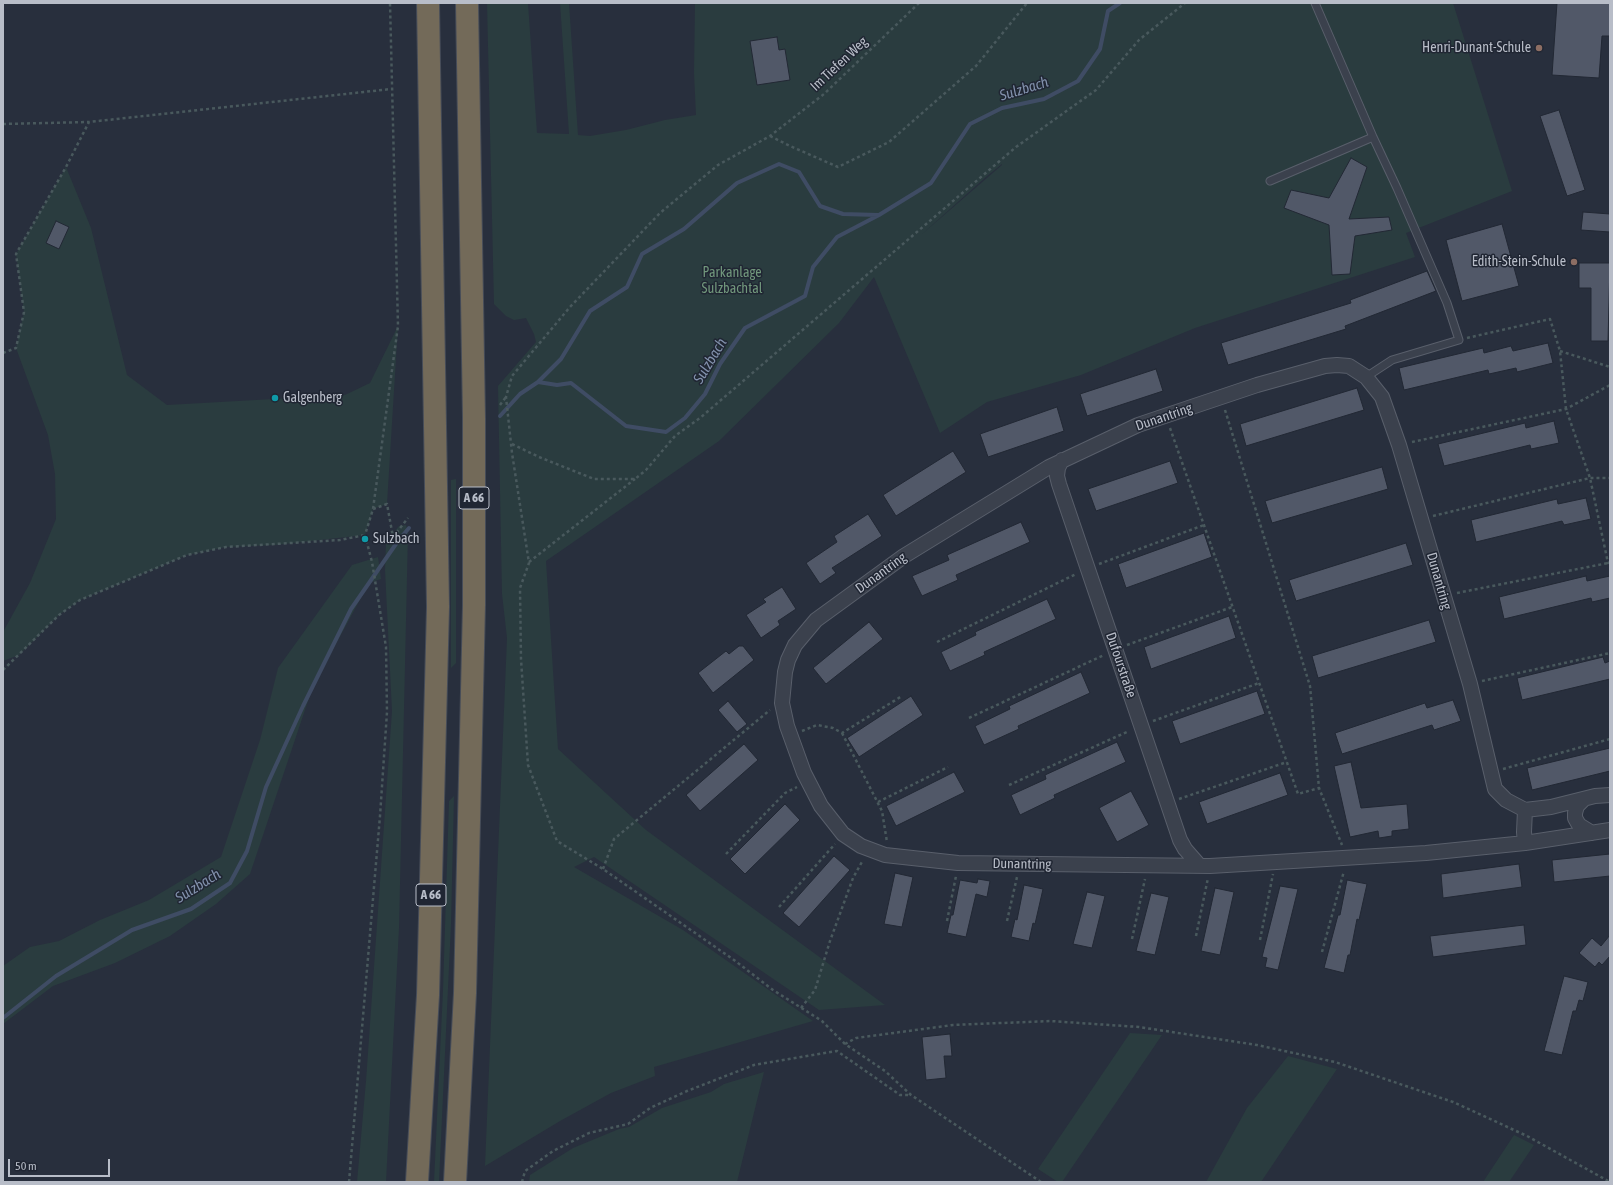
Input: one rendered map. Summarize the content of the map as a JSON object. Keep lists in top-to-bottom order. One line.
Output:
{"streets":{"highway":["A 66"],"street":["Dunantring","Dufourstraße"],"path":["Im Tiefen Weg"]},"crossings":[["Dunantring","Dufourstraße"]],"water":["Sulzbach"],"parks":["Parkanlage Sulzbachtal"],"places":["Henri-Dunant-Schule","Edith-Stein-Schule","Galgenberg","Sulzbach"],"scale_bar":"50 m"}
